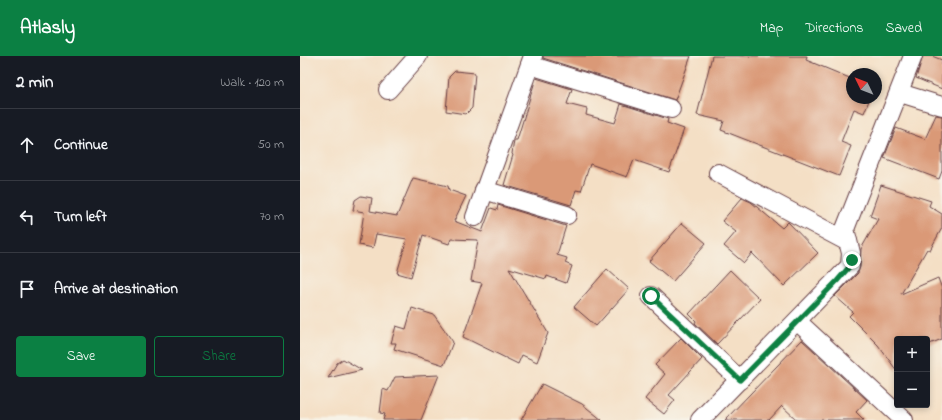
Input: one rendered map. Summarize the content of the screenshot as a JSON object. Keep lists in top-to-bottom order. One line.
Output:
{"north":"top left","page":{"header":"Atlasly","nav":["Map","Directions","Saved"],"heading":["2 min","Walk · 120 m"],"list":[["Continue","50 m"],["Turn left","70 m"],"Arrive at destination"],"buttons":["Save","Share"],"map_buttons":["+","−"]}}
